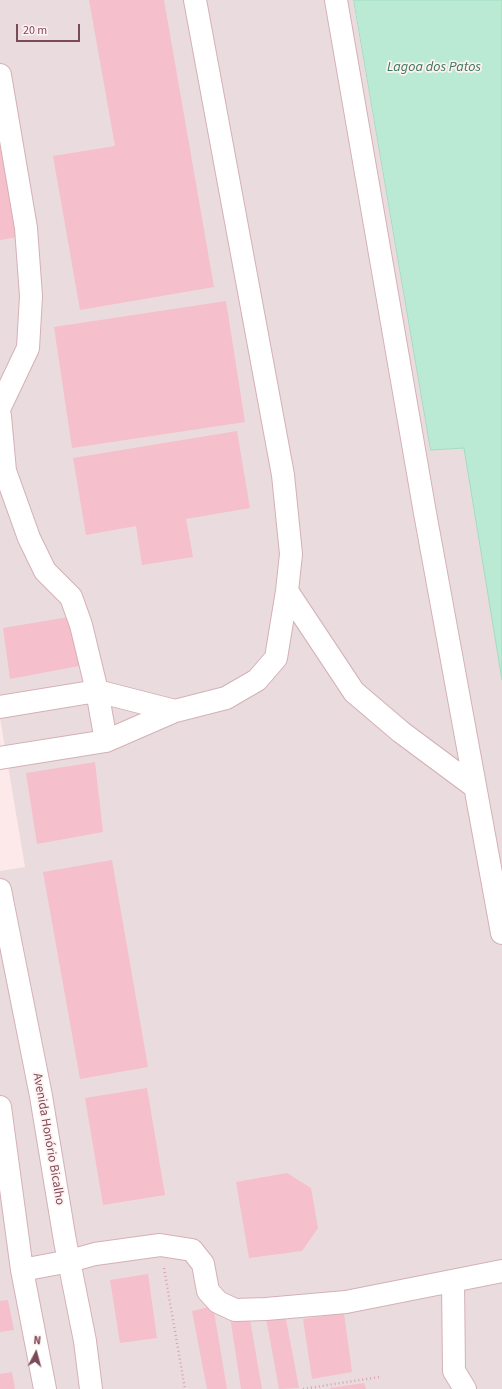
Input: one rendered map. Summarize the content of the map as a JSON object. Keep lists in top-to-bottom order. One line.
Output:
{"streets":{"lane":["Avenida Honório Bicalho"]},"water":["Lagoa dos Patos"],"scale_bar":"20 m","north":"top"}
